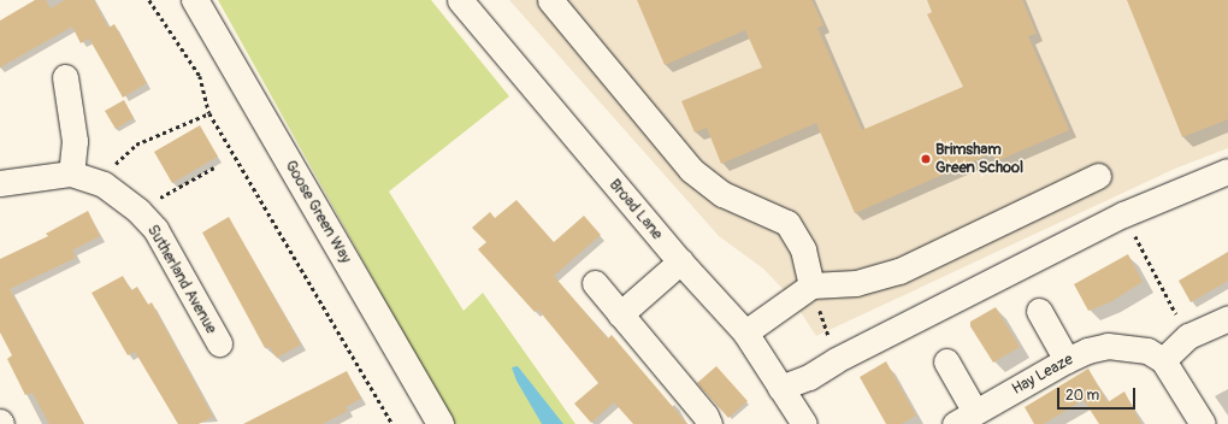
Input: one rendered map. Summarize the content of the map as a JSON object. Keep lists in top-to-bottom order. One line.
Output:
{"streets":{"main road":["Goose Green Way"],"street":["Broad Lane","Sutherland Avenue","Hay Leaze"]},"places":["Brimsham Green School"],"scale_bar":"20 m"}
